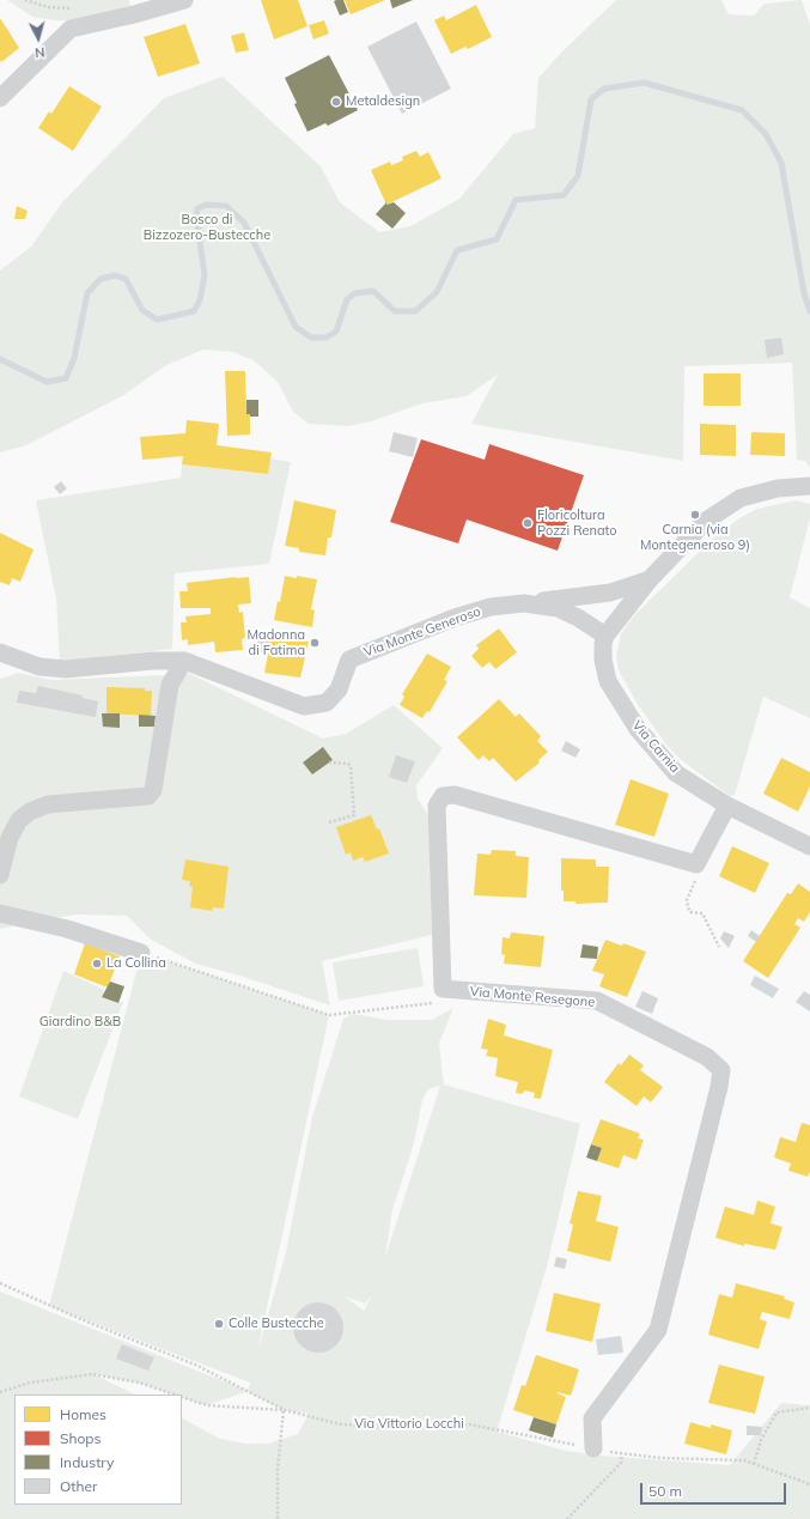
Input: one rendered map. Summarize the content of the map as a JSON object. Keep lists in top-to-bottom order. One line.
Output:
{"streets":{"street":["Via Monte Generoso","Via Carnia","Via Monte Resegone"],"path":["Via Vittorio Locchi"]},"crossings":[["Via Monte Generoso","Via Carnia"],["Via Monte Resegone","Via Vittorio Locchi"]],"parks":["Bosco di Bizzozero-Bustecche","Giardino B&B"],"places":["Metaldesign","Carnia (via Montegeneroso 9)","Floricoltura Pozzi Renato","Madonna di Fatima","La Collina","Colle Bustecche"],"legend":["Homes","Shops","Industry","Other"],"scale_bar":"50 m","north":"bottom"}
